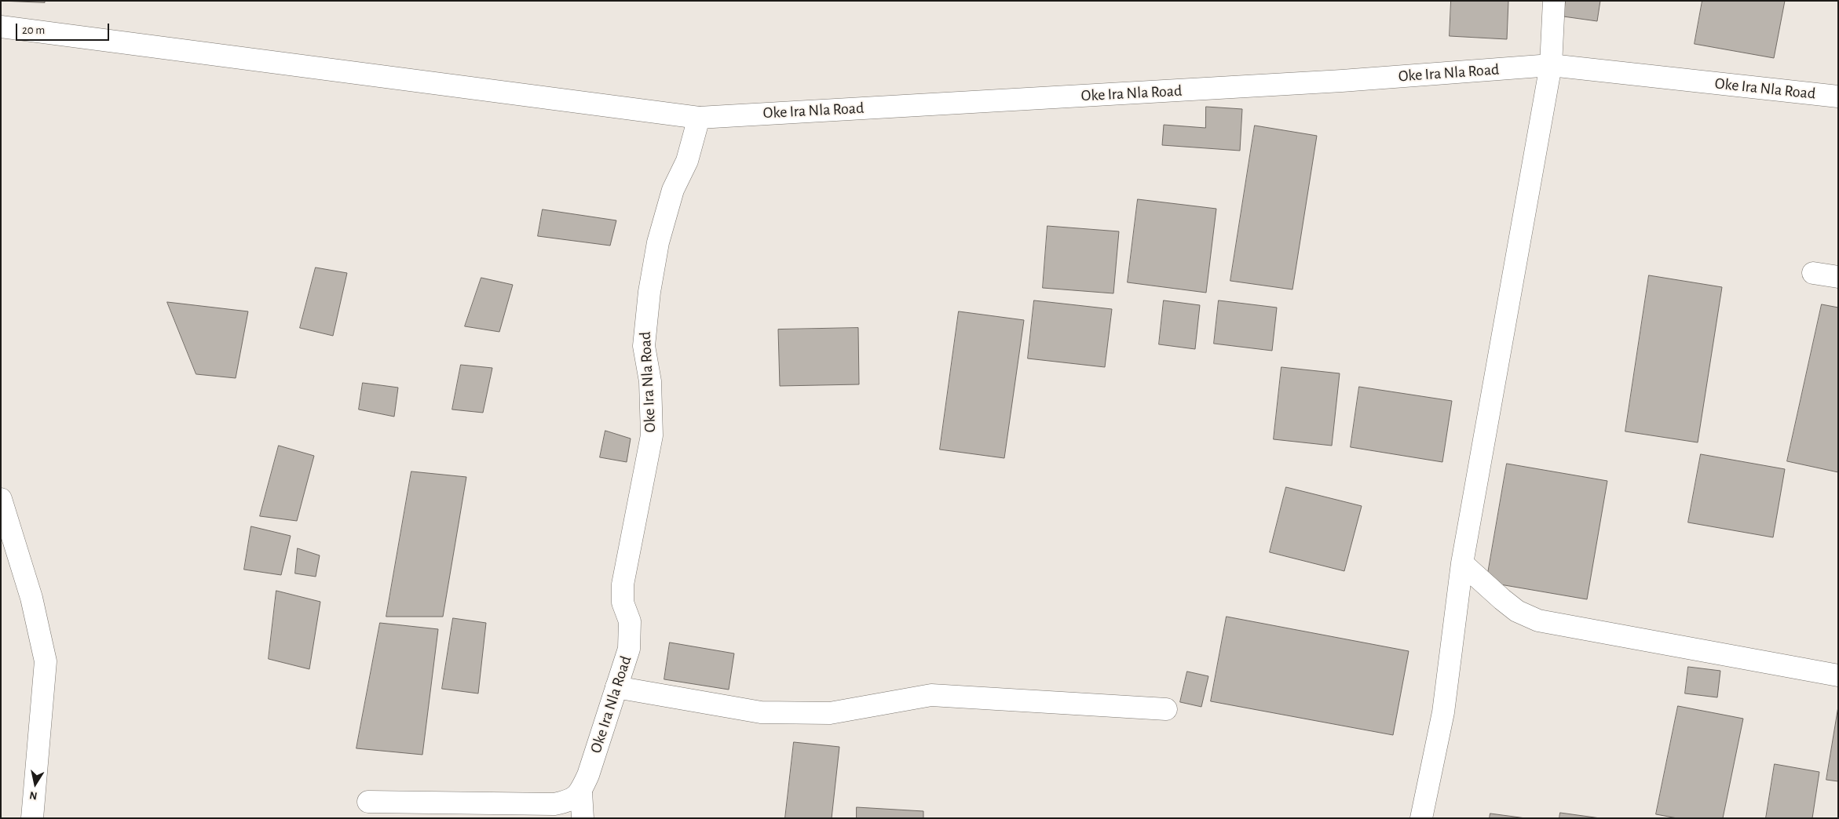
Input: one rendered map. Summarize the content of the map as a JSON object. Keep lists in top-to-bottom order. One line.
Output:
{"streets":{"street":["Oke Ira Nla Road"]},"scale_bar":"20 m","north":"bottom"}
